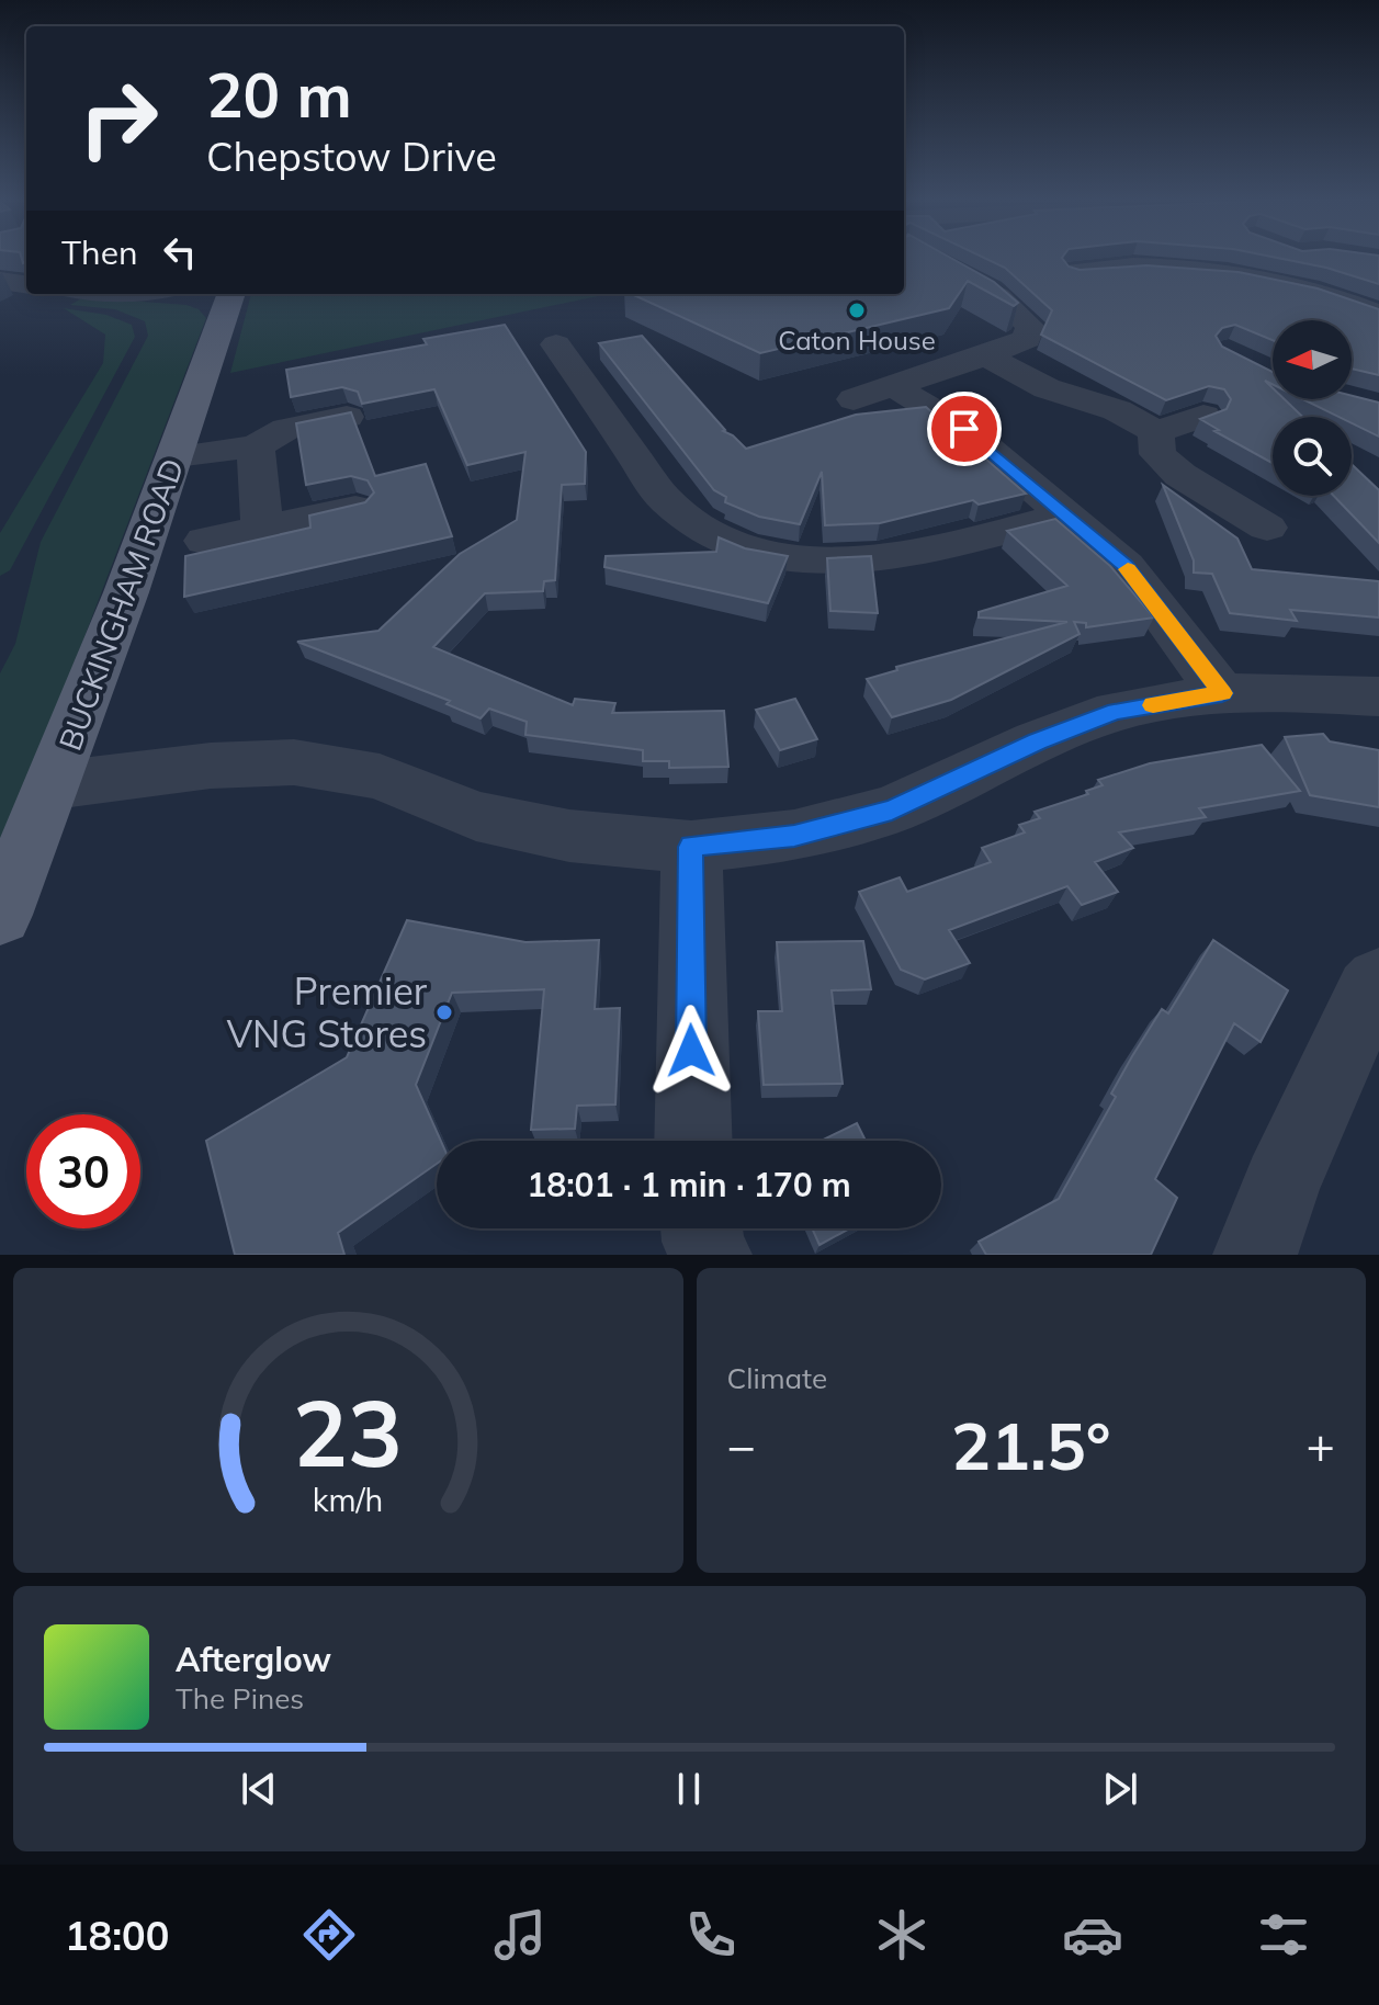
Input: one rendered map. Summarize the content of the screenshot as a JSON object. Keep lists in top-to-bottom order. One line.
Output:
{"streets":{"main road":["BUCKINGHAM ROAD"]},"places":["Caton House","Premier VNG Stores"],"north":"left","page":{"turn":["20 m","Chepstow Drive"],"then":"Then","limit":"30","trip":"18:01 · 1 min · 170 m","tile":"Climate","heat":["−","21.5°","+"],"song":["Afterglow","The Pines"],"tabs":"18:00","gauge":["23","km/h"]}}
